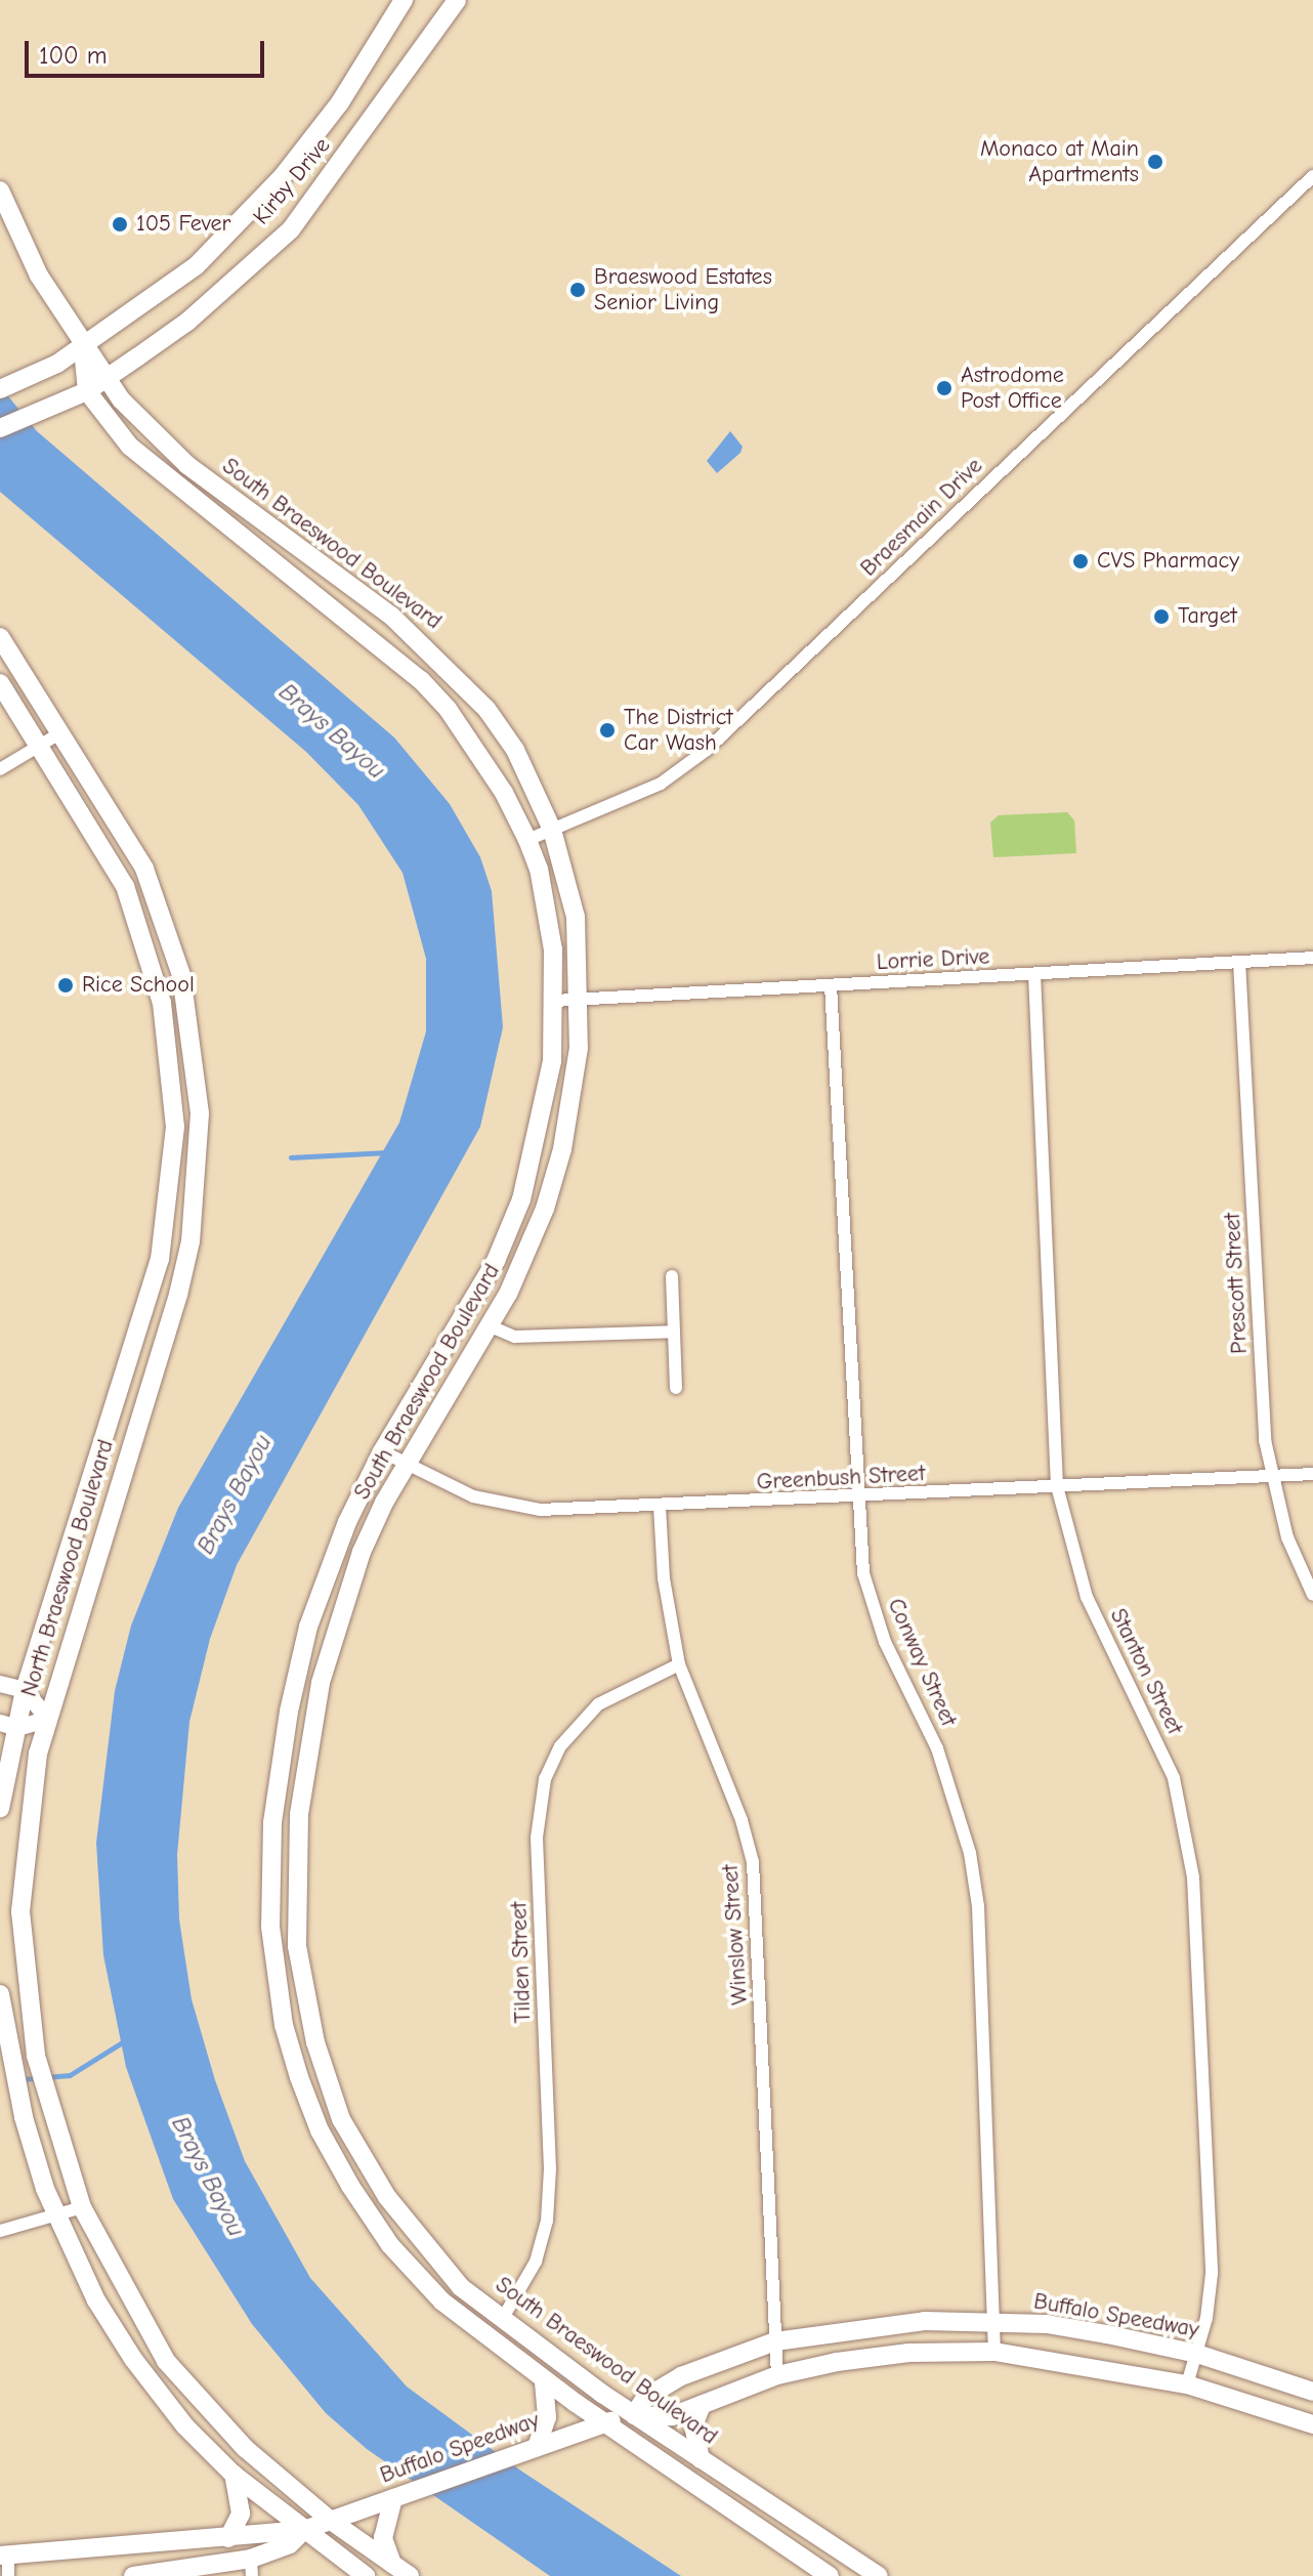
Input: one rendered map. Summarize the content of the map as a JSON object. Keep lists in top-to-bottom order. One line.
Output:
{"streets":{"main road":["Kirby Drive","South Braeswood Boulevard","North Braeswood Boulevard","Buffalo Speedway"],"street":["Braesmain Drive","Lorrie Drive","Prescott Street","Greenbush Street","Conway Street","Stanton Street","Winslow Street","Tilden Street"]},"crossings":[["Kirby Drive","South Braeswood Boulevard"],["Braesmain Drive","South Braeswood Boulevard"],["South Braeswood Boulevard","Lorrie Drive"],["South Braeswood Boulevard","Greenbush Street"],["South Braeswood Boulevard","Tilden Street"],["South Braeswood Boulevard","Buffalo Speedway"],["Lorrie Drive","Prescott Street"],["Lorrie Drive","Conway Street"],["Lorrie Drive","Stanton Street"],["Prescott Street","Greenbush Street"],["Greenbush Street","Conway Street"],["Greenbush Street","Stanton Street"],["Greenbush Street","Winslow Street"],["North Braeswood Boulevard","Buffalo Speedway"],["Conway Street","Buffalo Speedway"],["Stanton Street","Buffalo Speedway"],["Winslow Street","Tilden Street"],["Winslow Street","Buffalo Speedway"]],"water":["Brays Bayou"],"places":["Monaco at Main Apartments","105 Fever","Braeswood Estates Senior Living","Astrodome Post Office","CVS Pharmacy","Target","The District Car Wash","Rice School"],"scale_bar":"100 m"}
